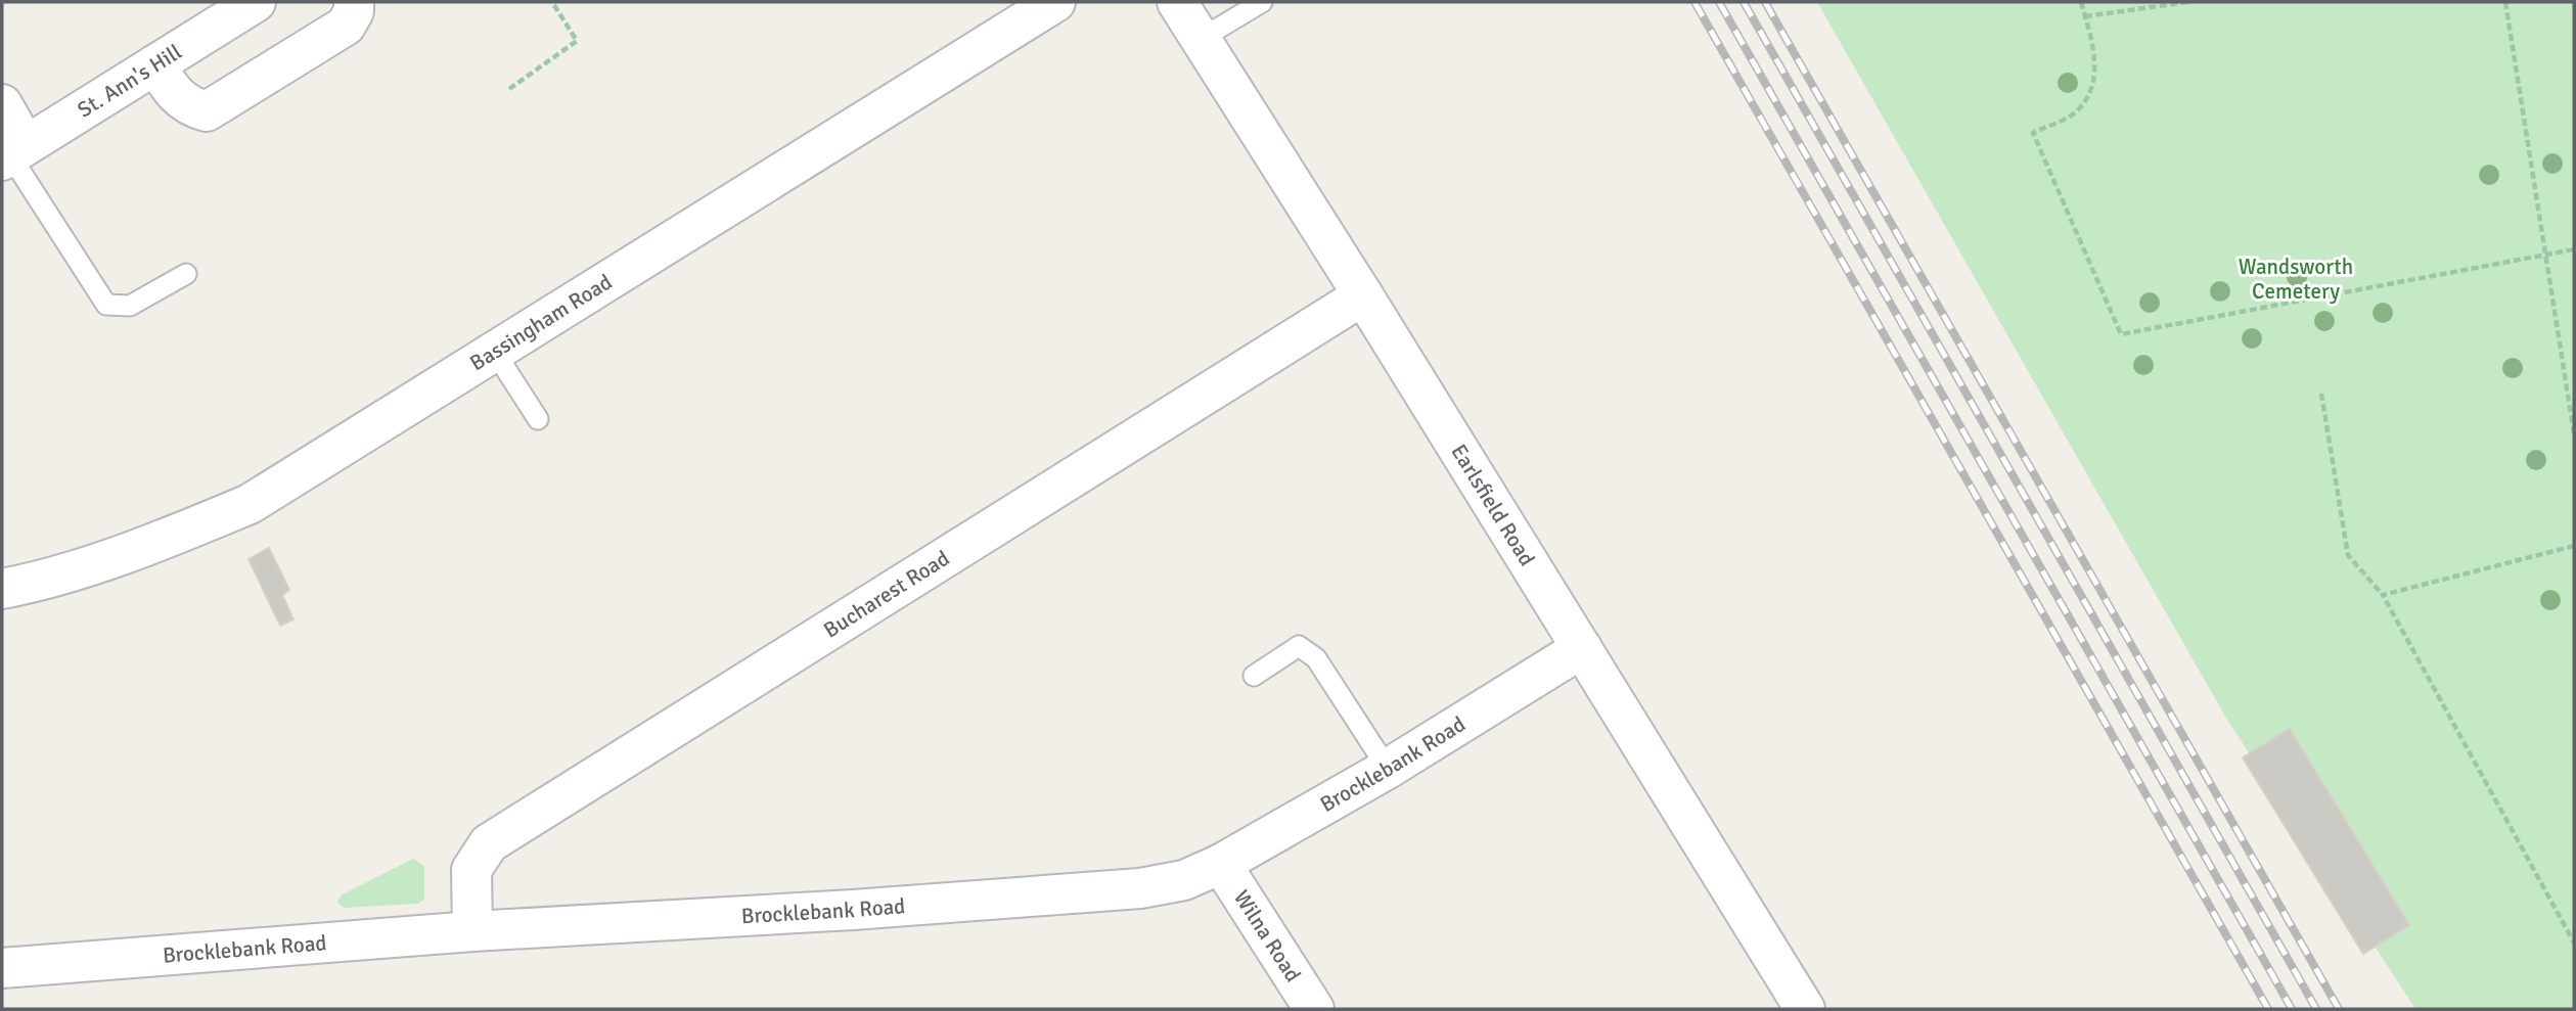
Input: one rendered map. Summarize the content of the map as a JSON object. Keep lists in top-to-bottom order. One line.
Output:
{"streets":{"street":["St. Ann's Hill","Bassingham Road","Earlsfield Road","Bucharest Road","Brocklebank Road","Wilna Road"]},"crossings":[["Earlsfield Road","Bucharest Road"],["Earlsfield Road","Brocklebank Road"],["Bucharest Road","Brocklebank Road"],["Brocklebank Road","Wilna Road"]],"parks":["Wandsworth Cemetery"]}
